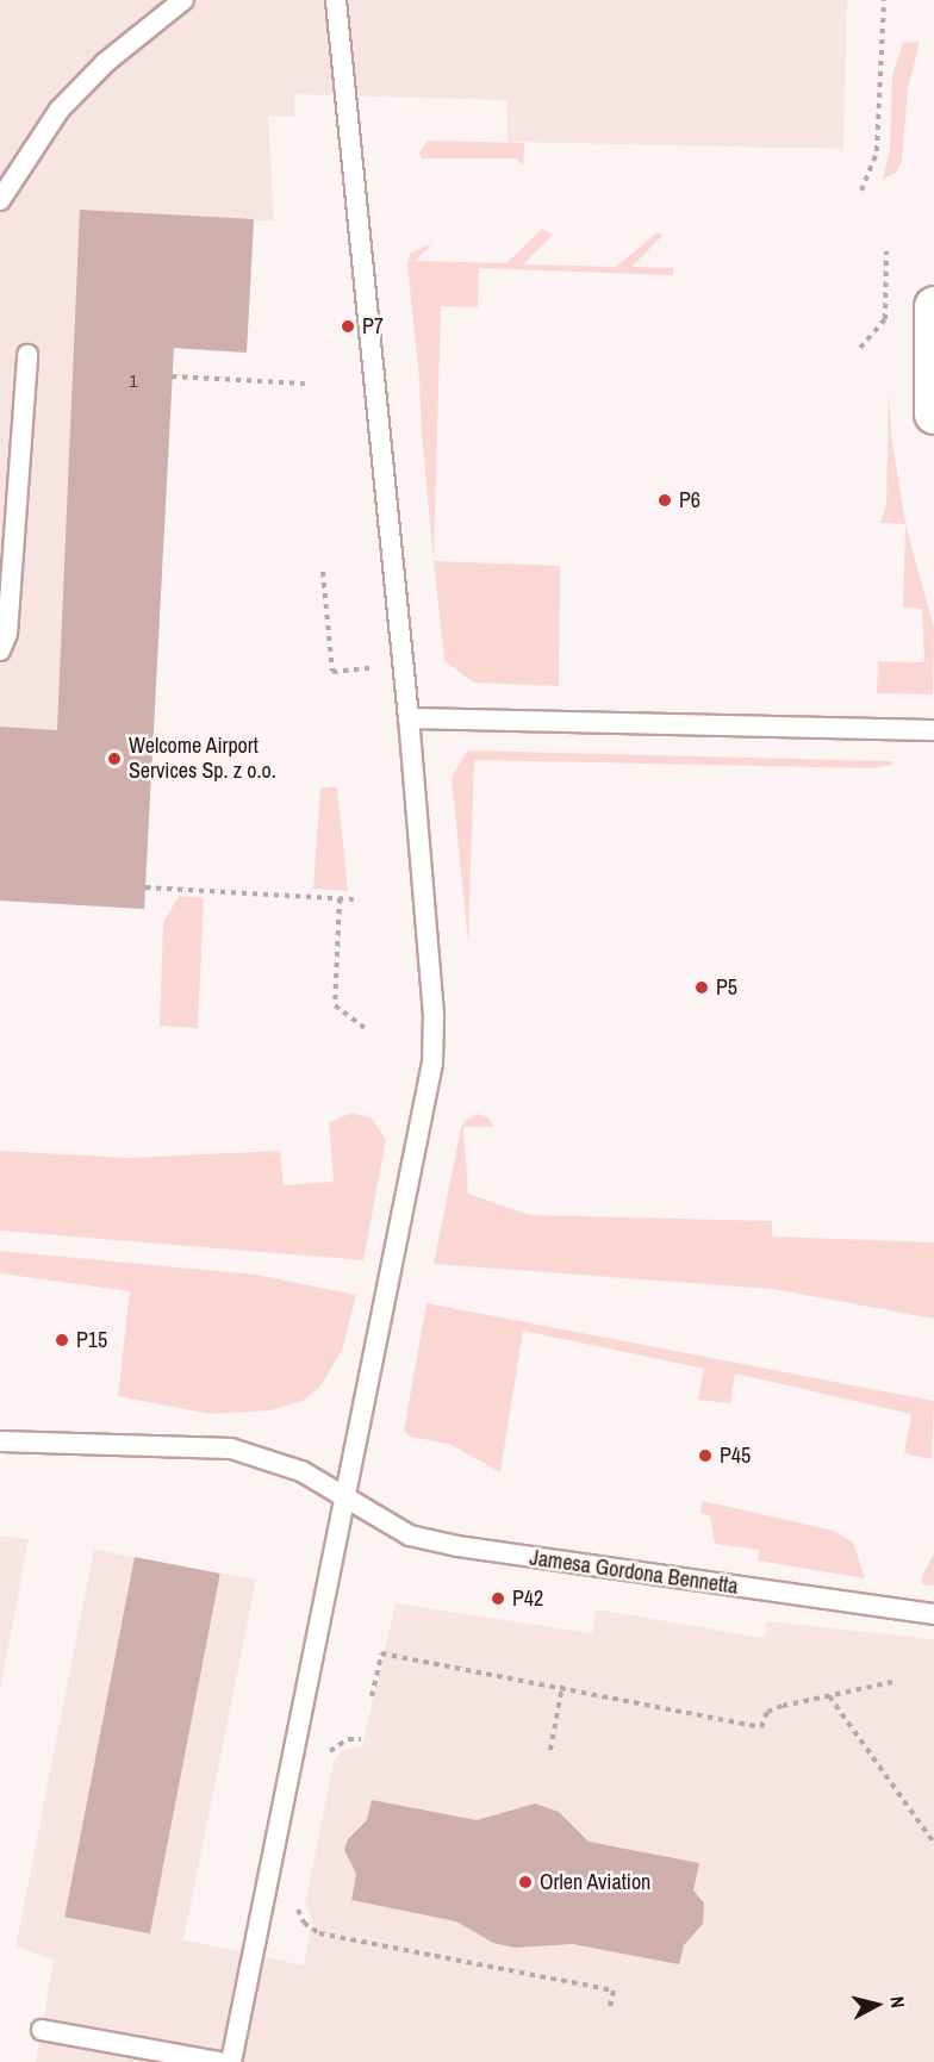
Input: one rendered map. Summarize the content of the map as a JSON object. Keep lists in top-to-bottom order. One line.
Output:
{"streets":{"lane":["Jamesa Gordona Bennetta"]},"places":["P7","P6","Welcome Airport Services Sp. z o.o.","P5","P15","P45","P42","Orlen Aviation"],"house_numbers":["1"],"north":"right"}
